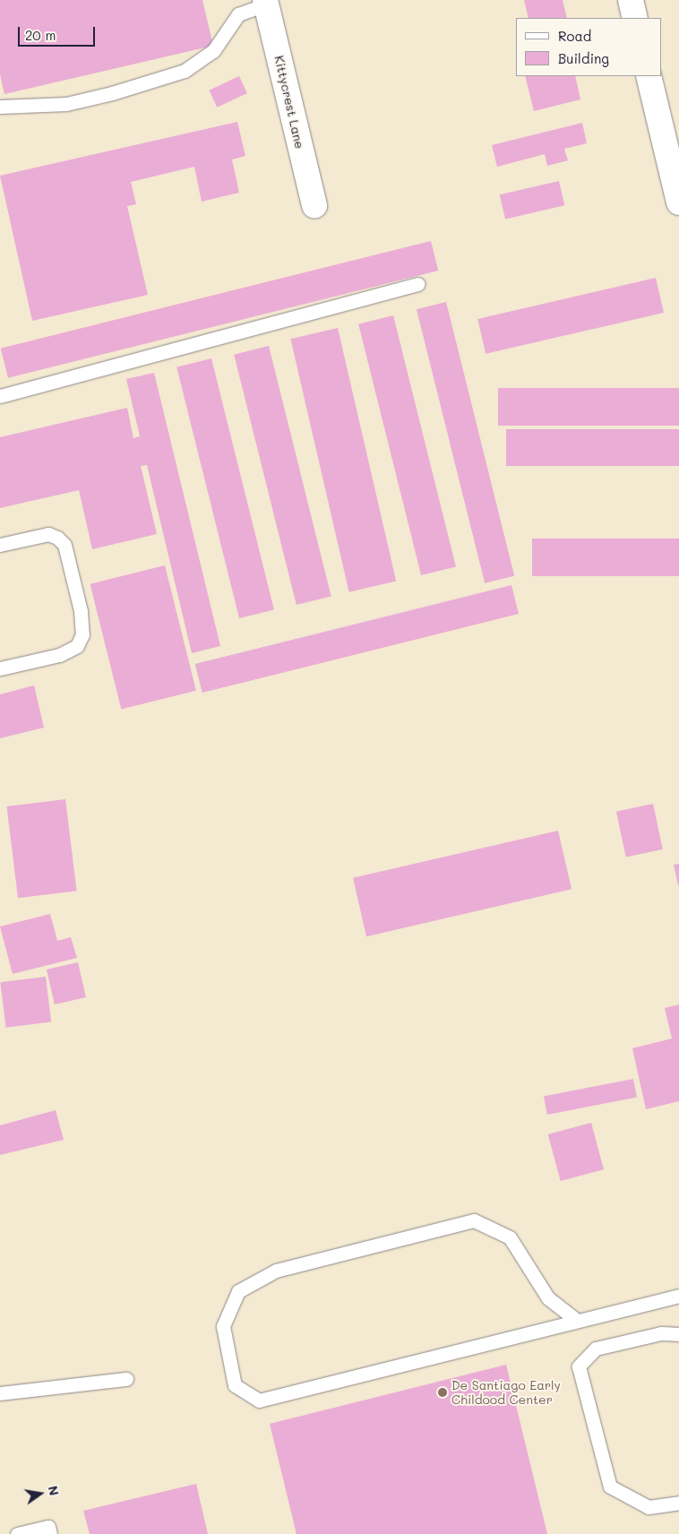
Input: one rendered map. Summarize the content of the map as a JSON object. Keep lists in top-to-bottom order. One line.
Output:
{"streets":{"street":["Kittycrest Lane"]},"places":["De Santiago Early Childood Center"],"legend":["Road","Building"],"scale_bar":"20 m","north":"right"}
